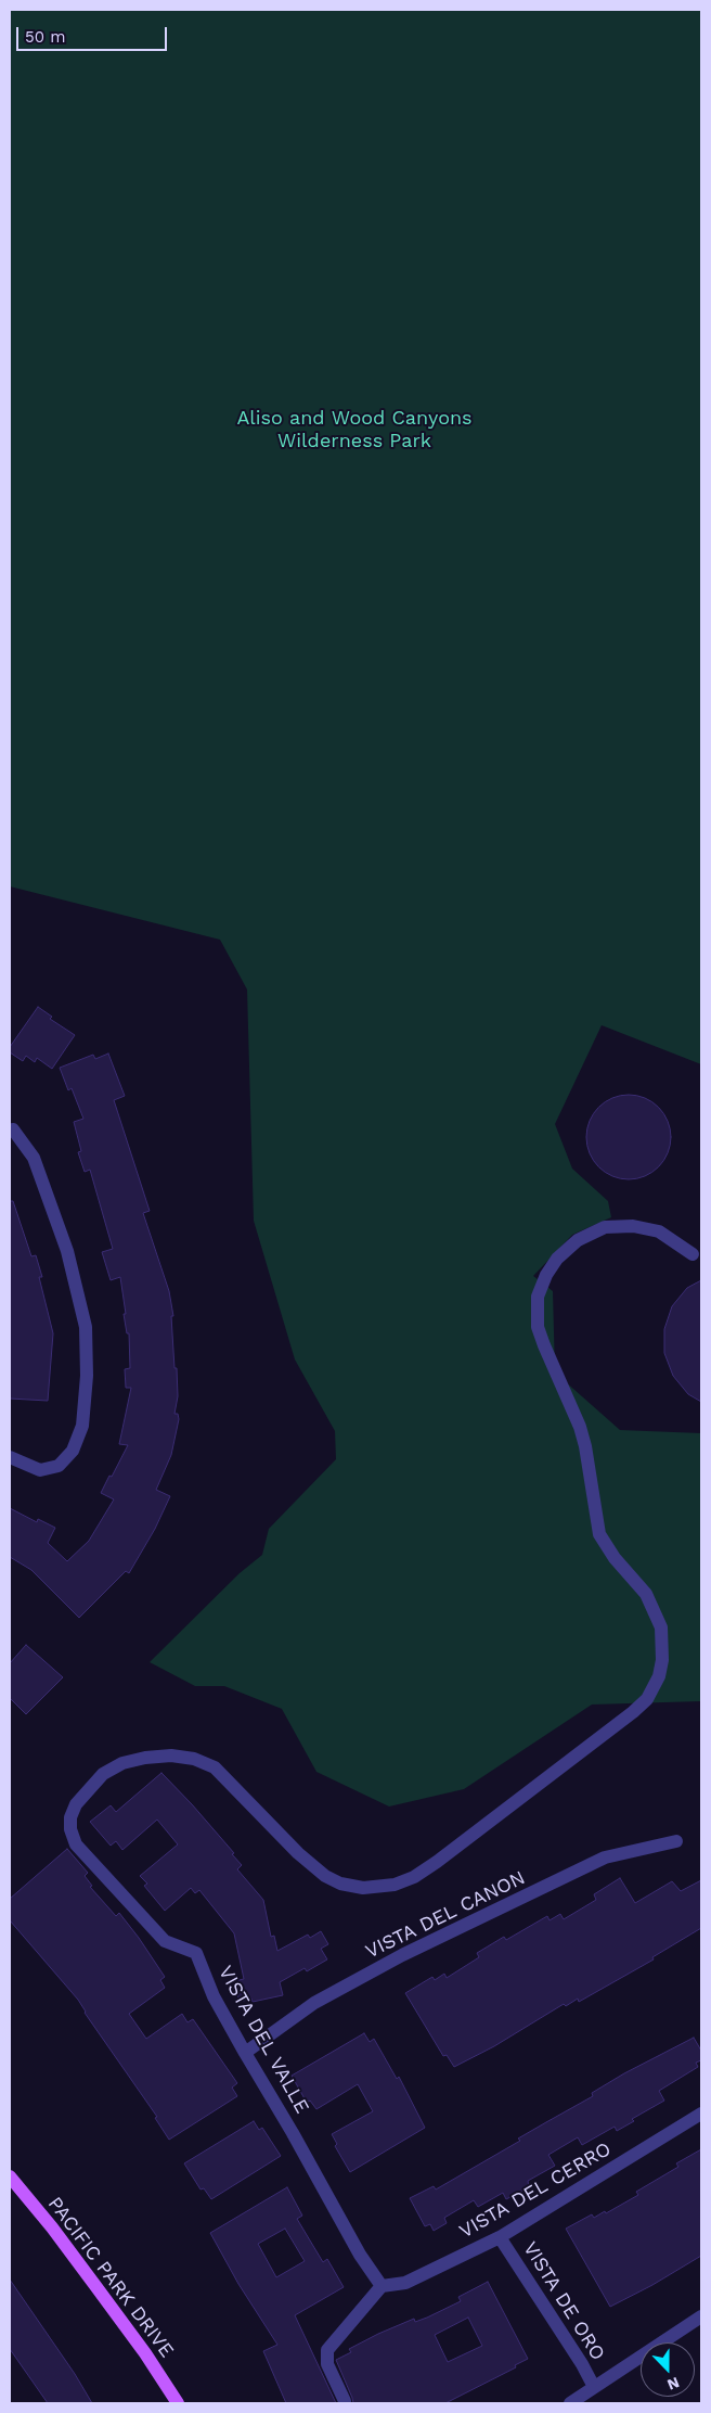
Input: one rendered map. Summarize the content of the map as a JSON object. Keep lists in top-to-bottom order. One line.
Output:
{"streets":{"main road":["PACIFIC PARK DRIVE"],"street":["VISTA DEL CANON","VISTA DEL VALLE","VISTA DEL CERRO","VISTA DE ORO"]},"crossings":[["VISTA DEL CANON","VISTA DEL VALLE"],["VISTA DEL VALLE","VISTA DEL CERRO"],["VISTA DEL CERRO","VISTA DE ORO"]],"parks":["Aliso and Wood Canyons Wilderness Park"],"scale_bar":"50 m","north":"bottom"}
